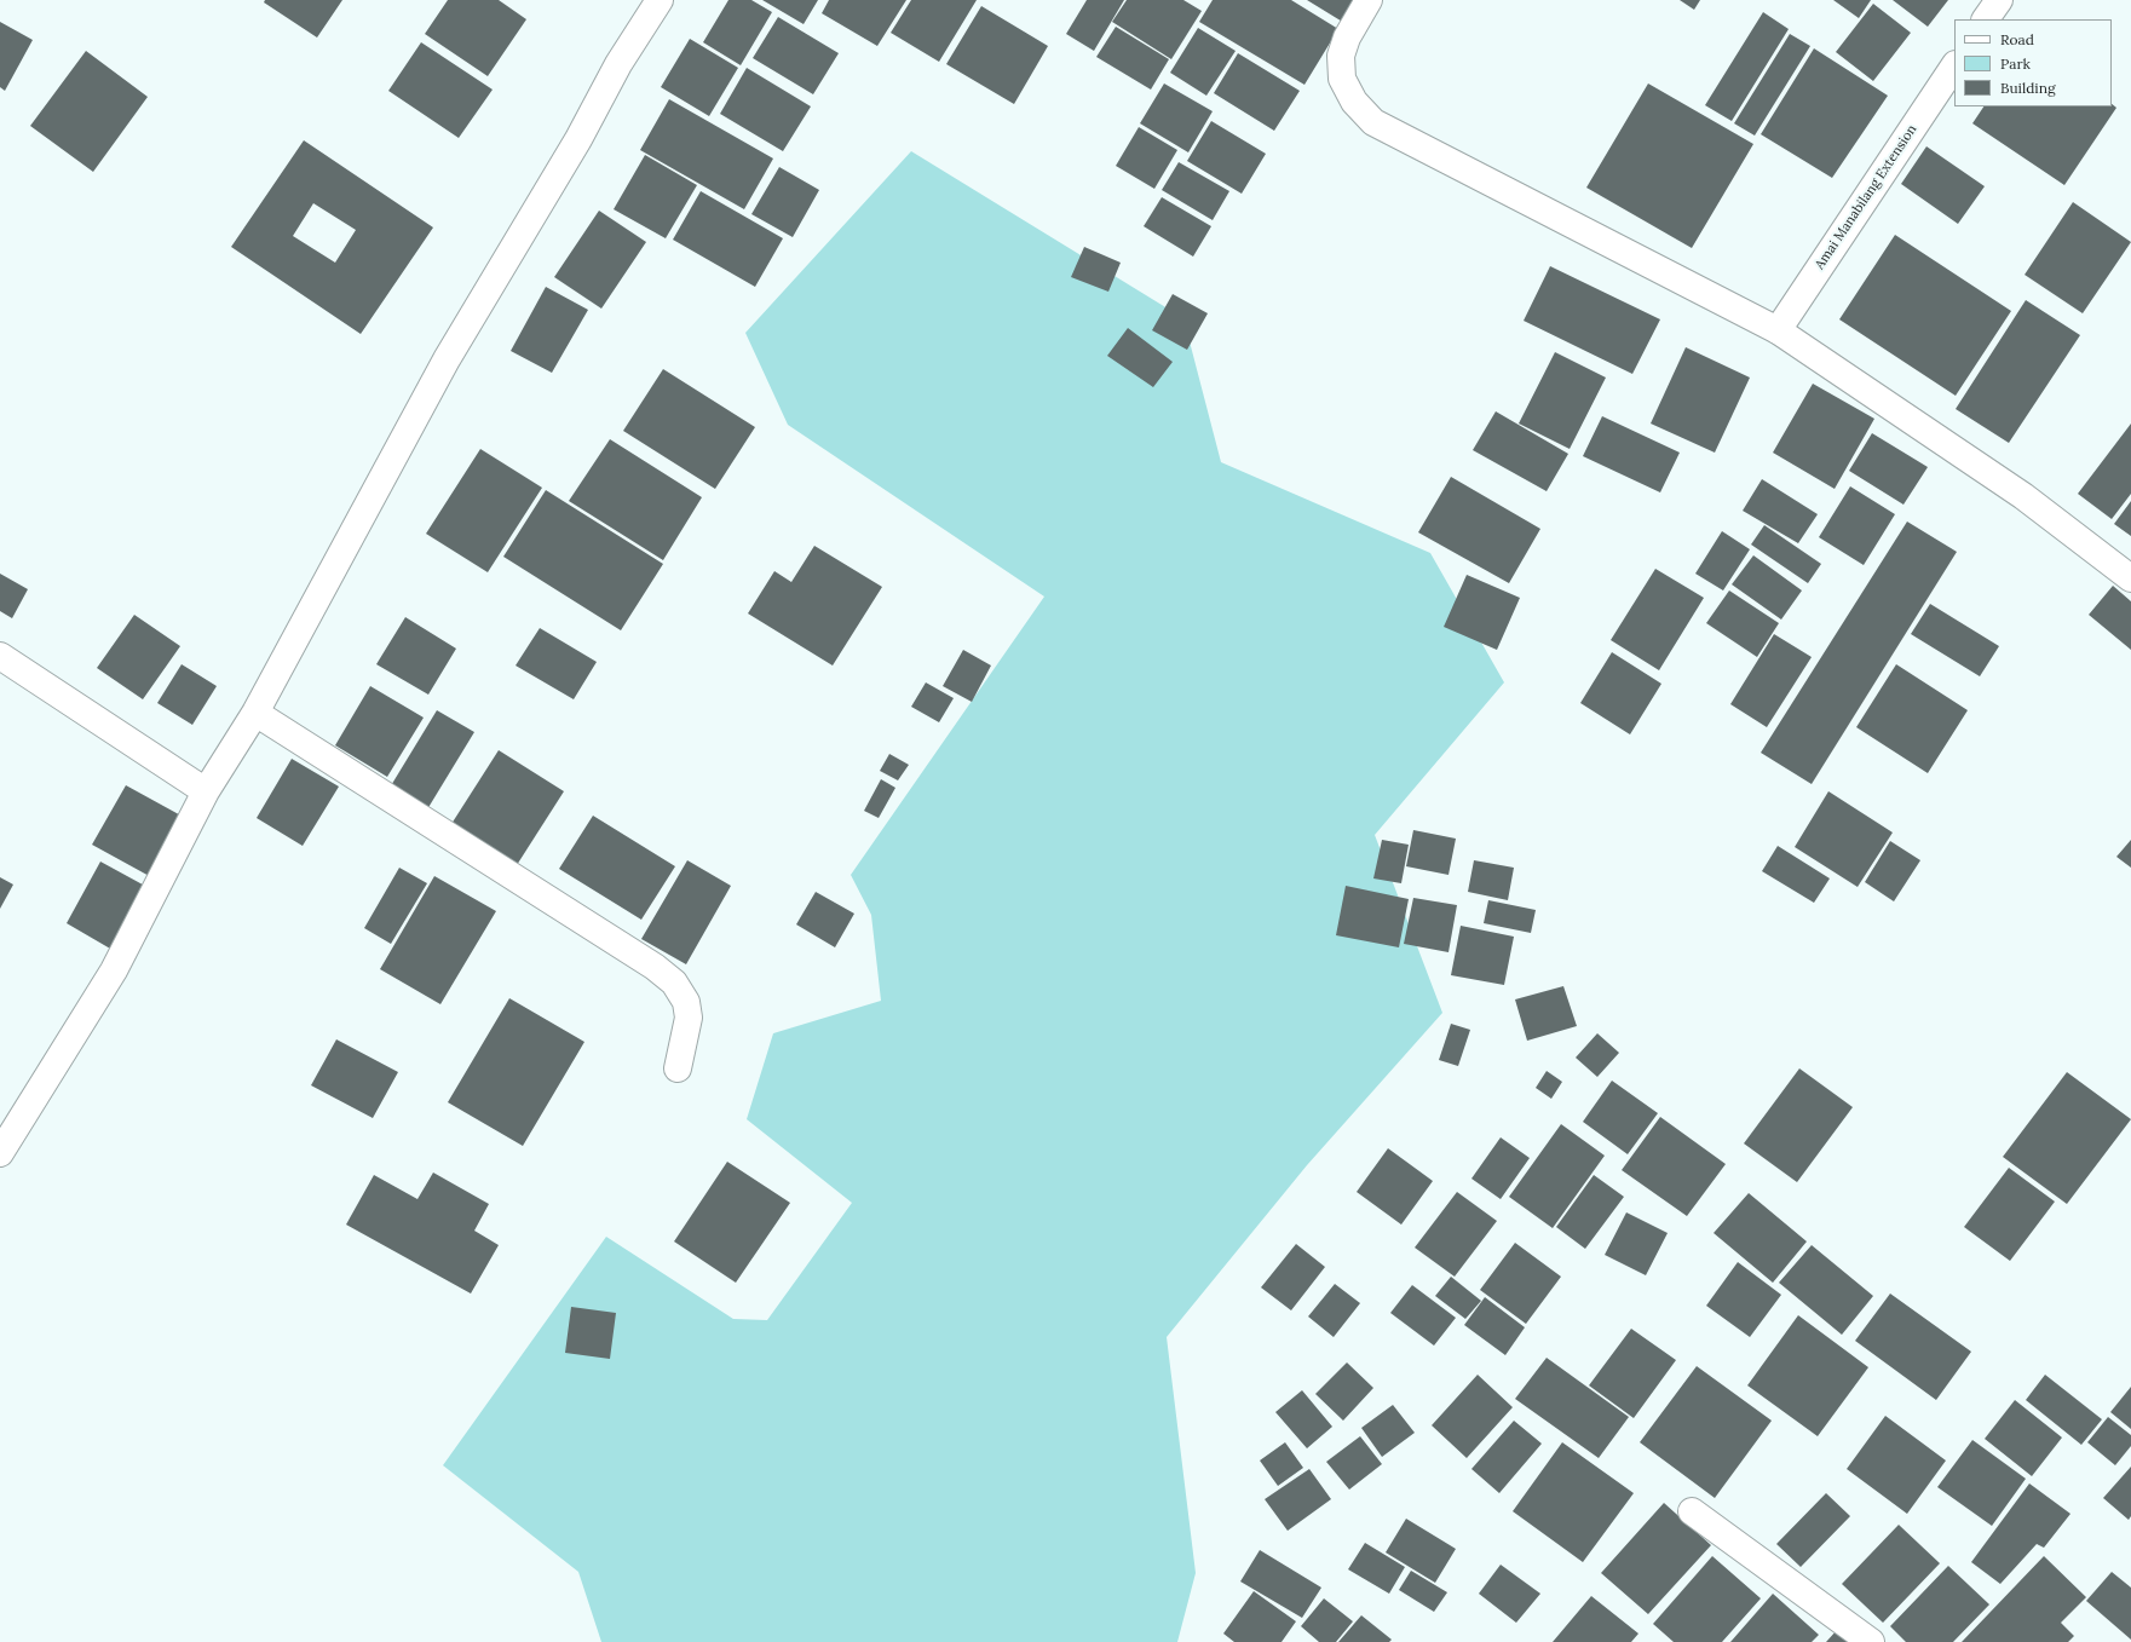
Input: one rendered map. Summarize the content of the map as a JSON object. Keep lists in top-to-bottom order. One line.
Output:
{"streets":{"street":["Amai Manabilang Extension"]},"legend":["Road","Park","Building"]}
